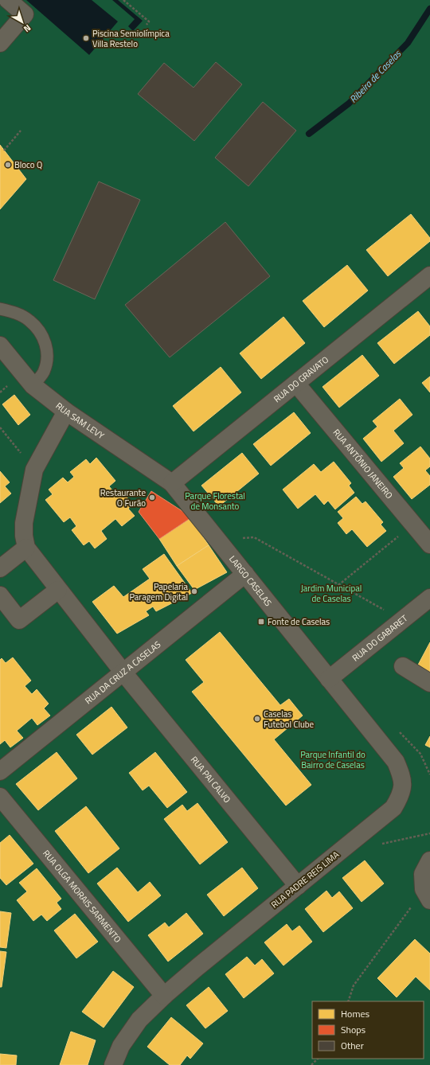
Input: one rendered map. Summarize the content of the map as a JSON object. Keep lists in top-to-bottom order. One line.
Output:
{"streets":{"street":["RUA DO GRAVATO","RUA SAM LEVY","RUA ANTÓNIO JANEIRO","LARGO CASELAS","RUA DO GABARET","RUA DA CRUZ A CASELAS","RUA PAI CALVO","RUA PADRE REIS LIMA","RUA OLGA MORAIS SARMENTO"]},"crossings":[["RUA DO GRAVATO","RUA SAM LEVY"],["RUA DO GRAVATO","RUA ANTÓNIO JANEIRO"],["RUA DO GRAVATO","LARGO CASELAS"],["RUA SAM LEVY","LARGO CASELAS"],["LARGO CASELAS","RUA DO GABARET"],["LARGO CASELAS","RUA DA CRUZ A CASELAS"],["LARGO CASELAS","RUA PADRE REIS LIMA"],["RUA DO GABARET","RUA PADRE REIS LIMA"],["RUA DA CRUZ A CASELAS","RUA PAI CALVO"],["RUA PAI CALVO","RUA PADRE REIS LIMA"],["RUA PADRE REIS LIMA","RUA OLGA MORAIS SARMENTO"]],"water":["Ribeira de Caselas"],"parks":["Parque Florestal de Monsanto","Jardim Municipal de Caselas","Parque Infantil do Bairro de Caselas"],"places":{"other":["Piscina Semiolímpica Villa Restelo","Bloco Q","Restaurante O Furão","Papelaria Paragem Digital","Caselas Futebol Clube"],"transit":["Fonte de Caselas"]},"legend":["Homes","Shops","Other"],"north":"bottom right"}
